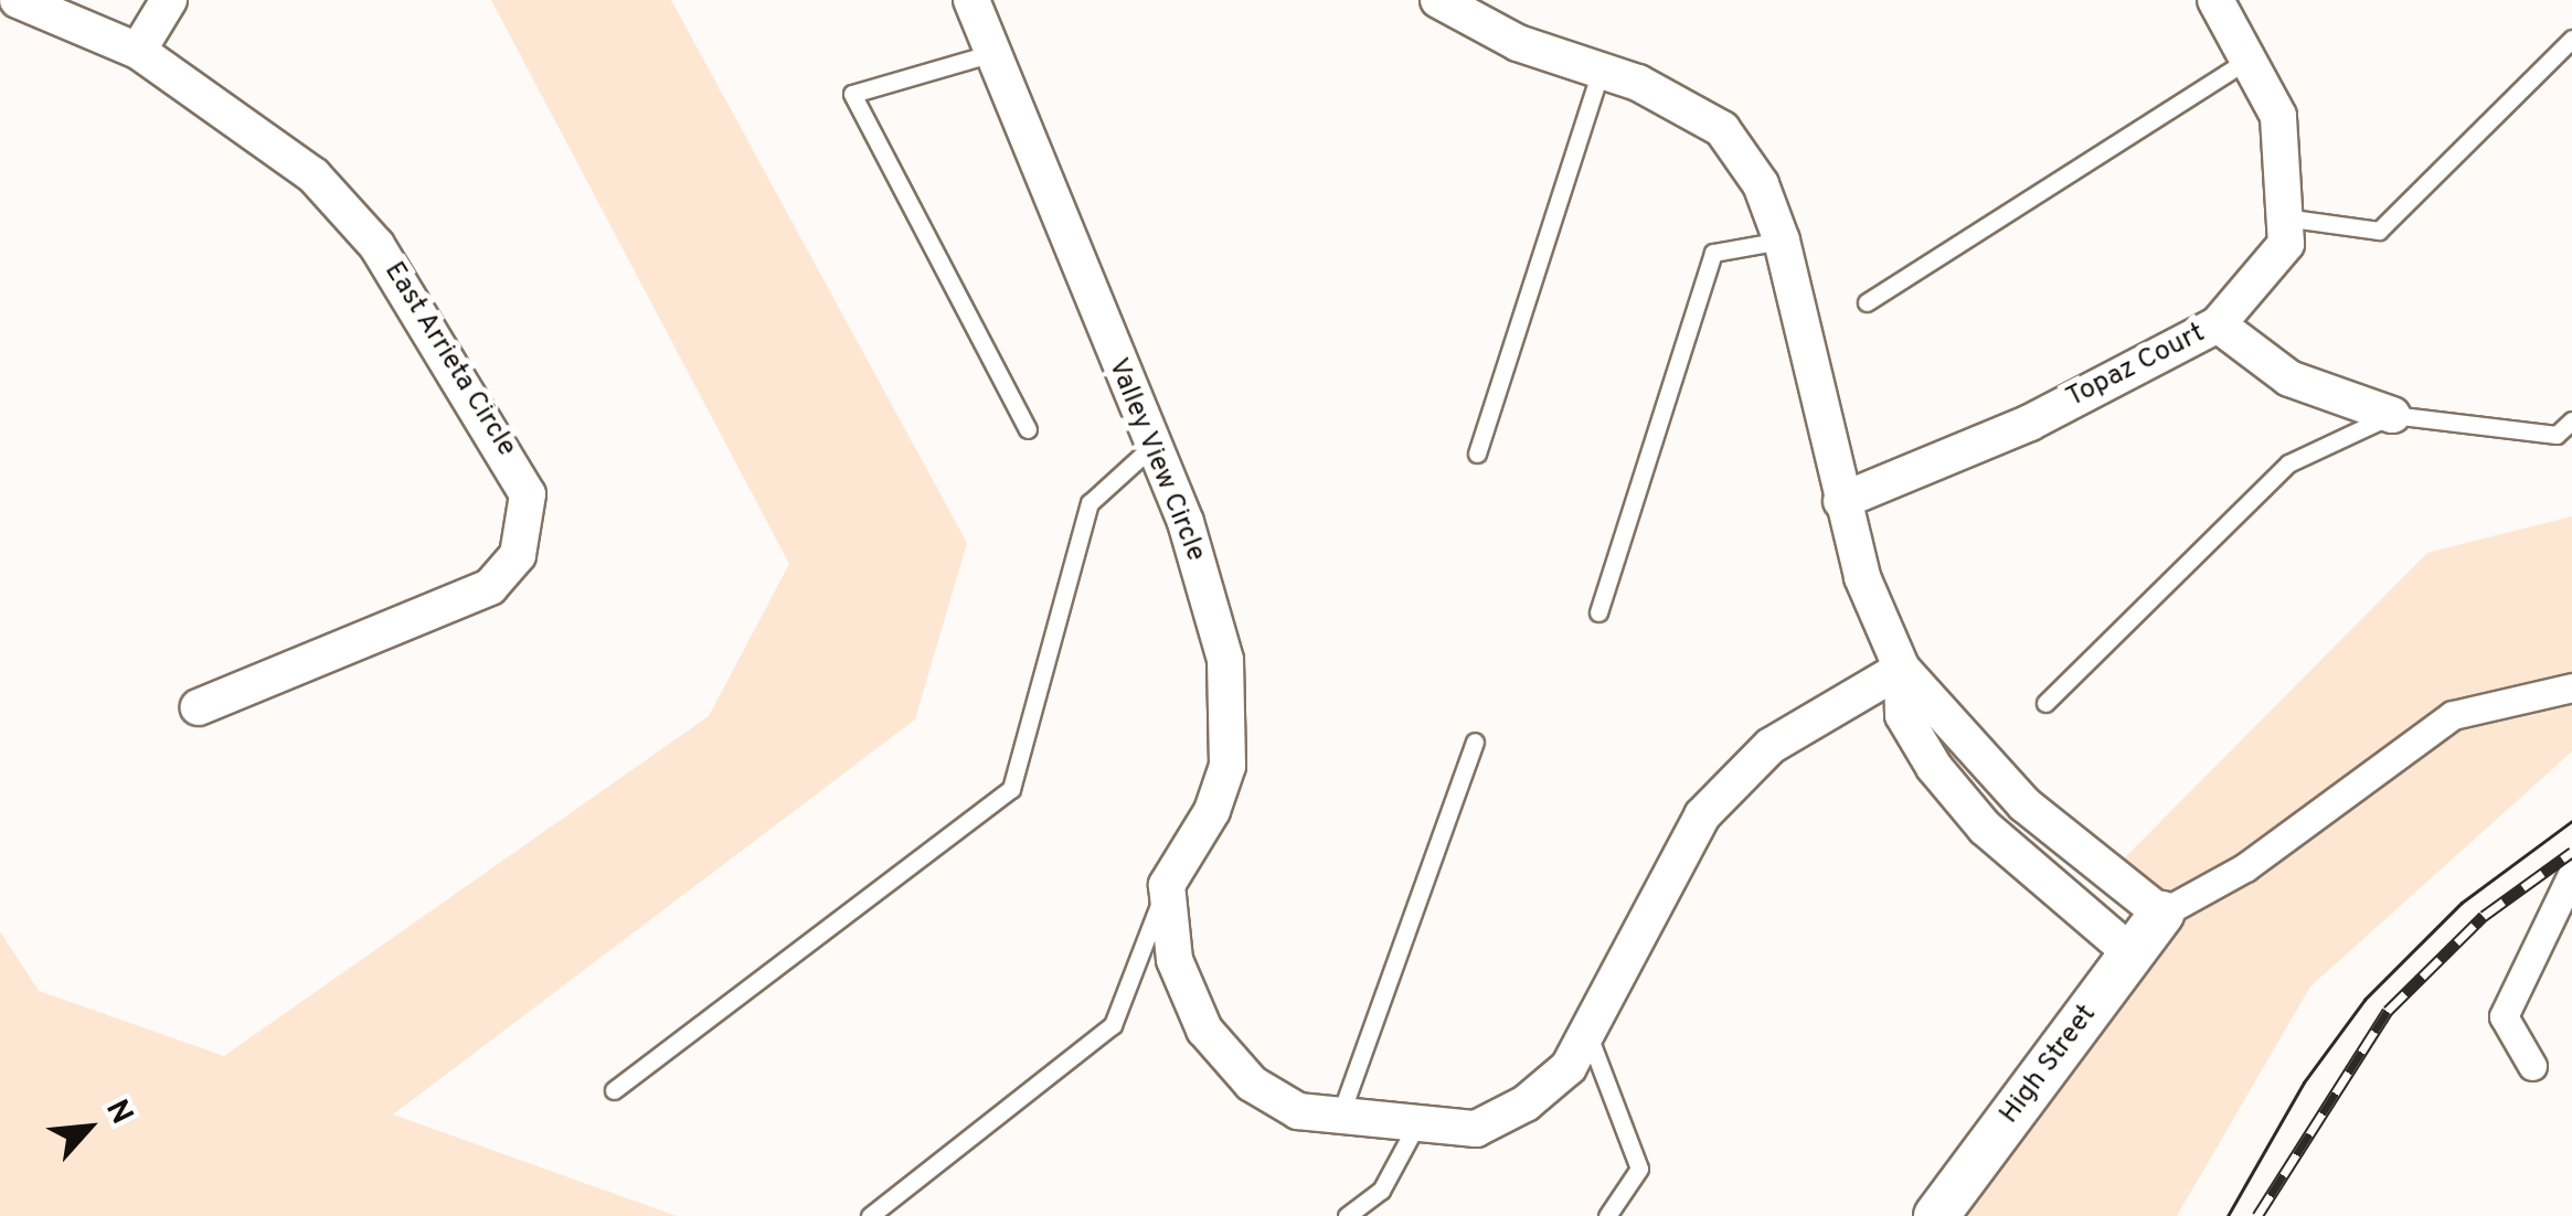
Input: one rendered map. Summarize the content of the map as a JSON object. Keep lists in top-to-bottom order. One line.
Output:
{"streets":{"street":["East Arrieta Circle","Topaz Court","Valley View Circle","High Street"]},"north":"top right"}
